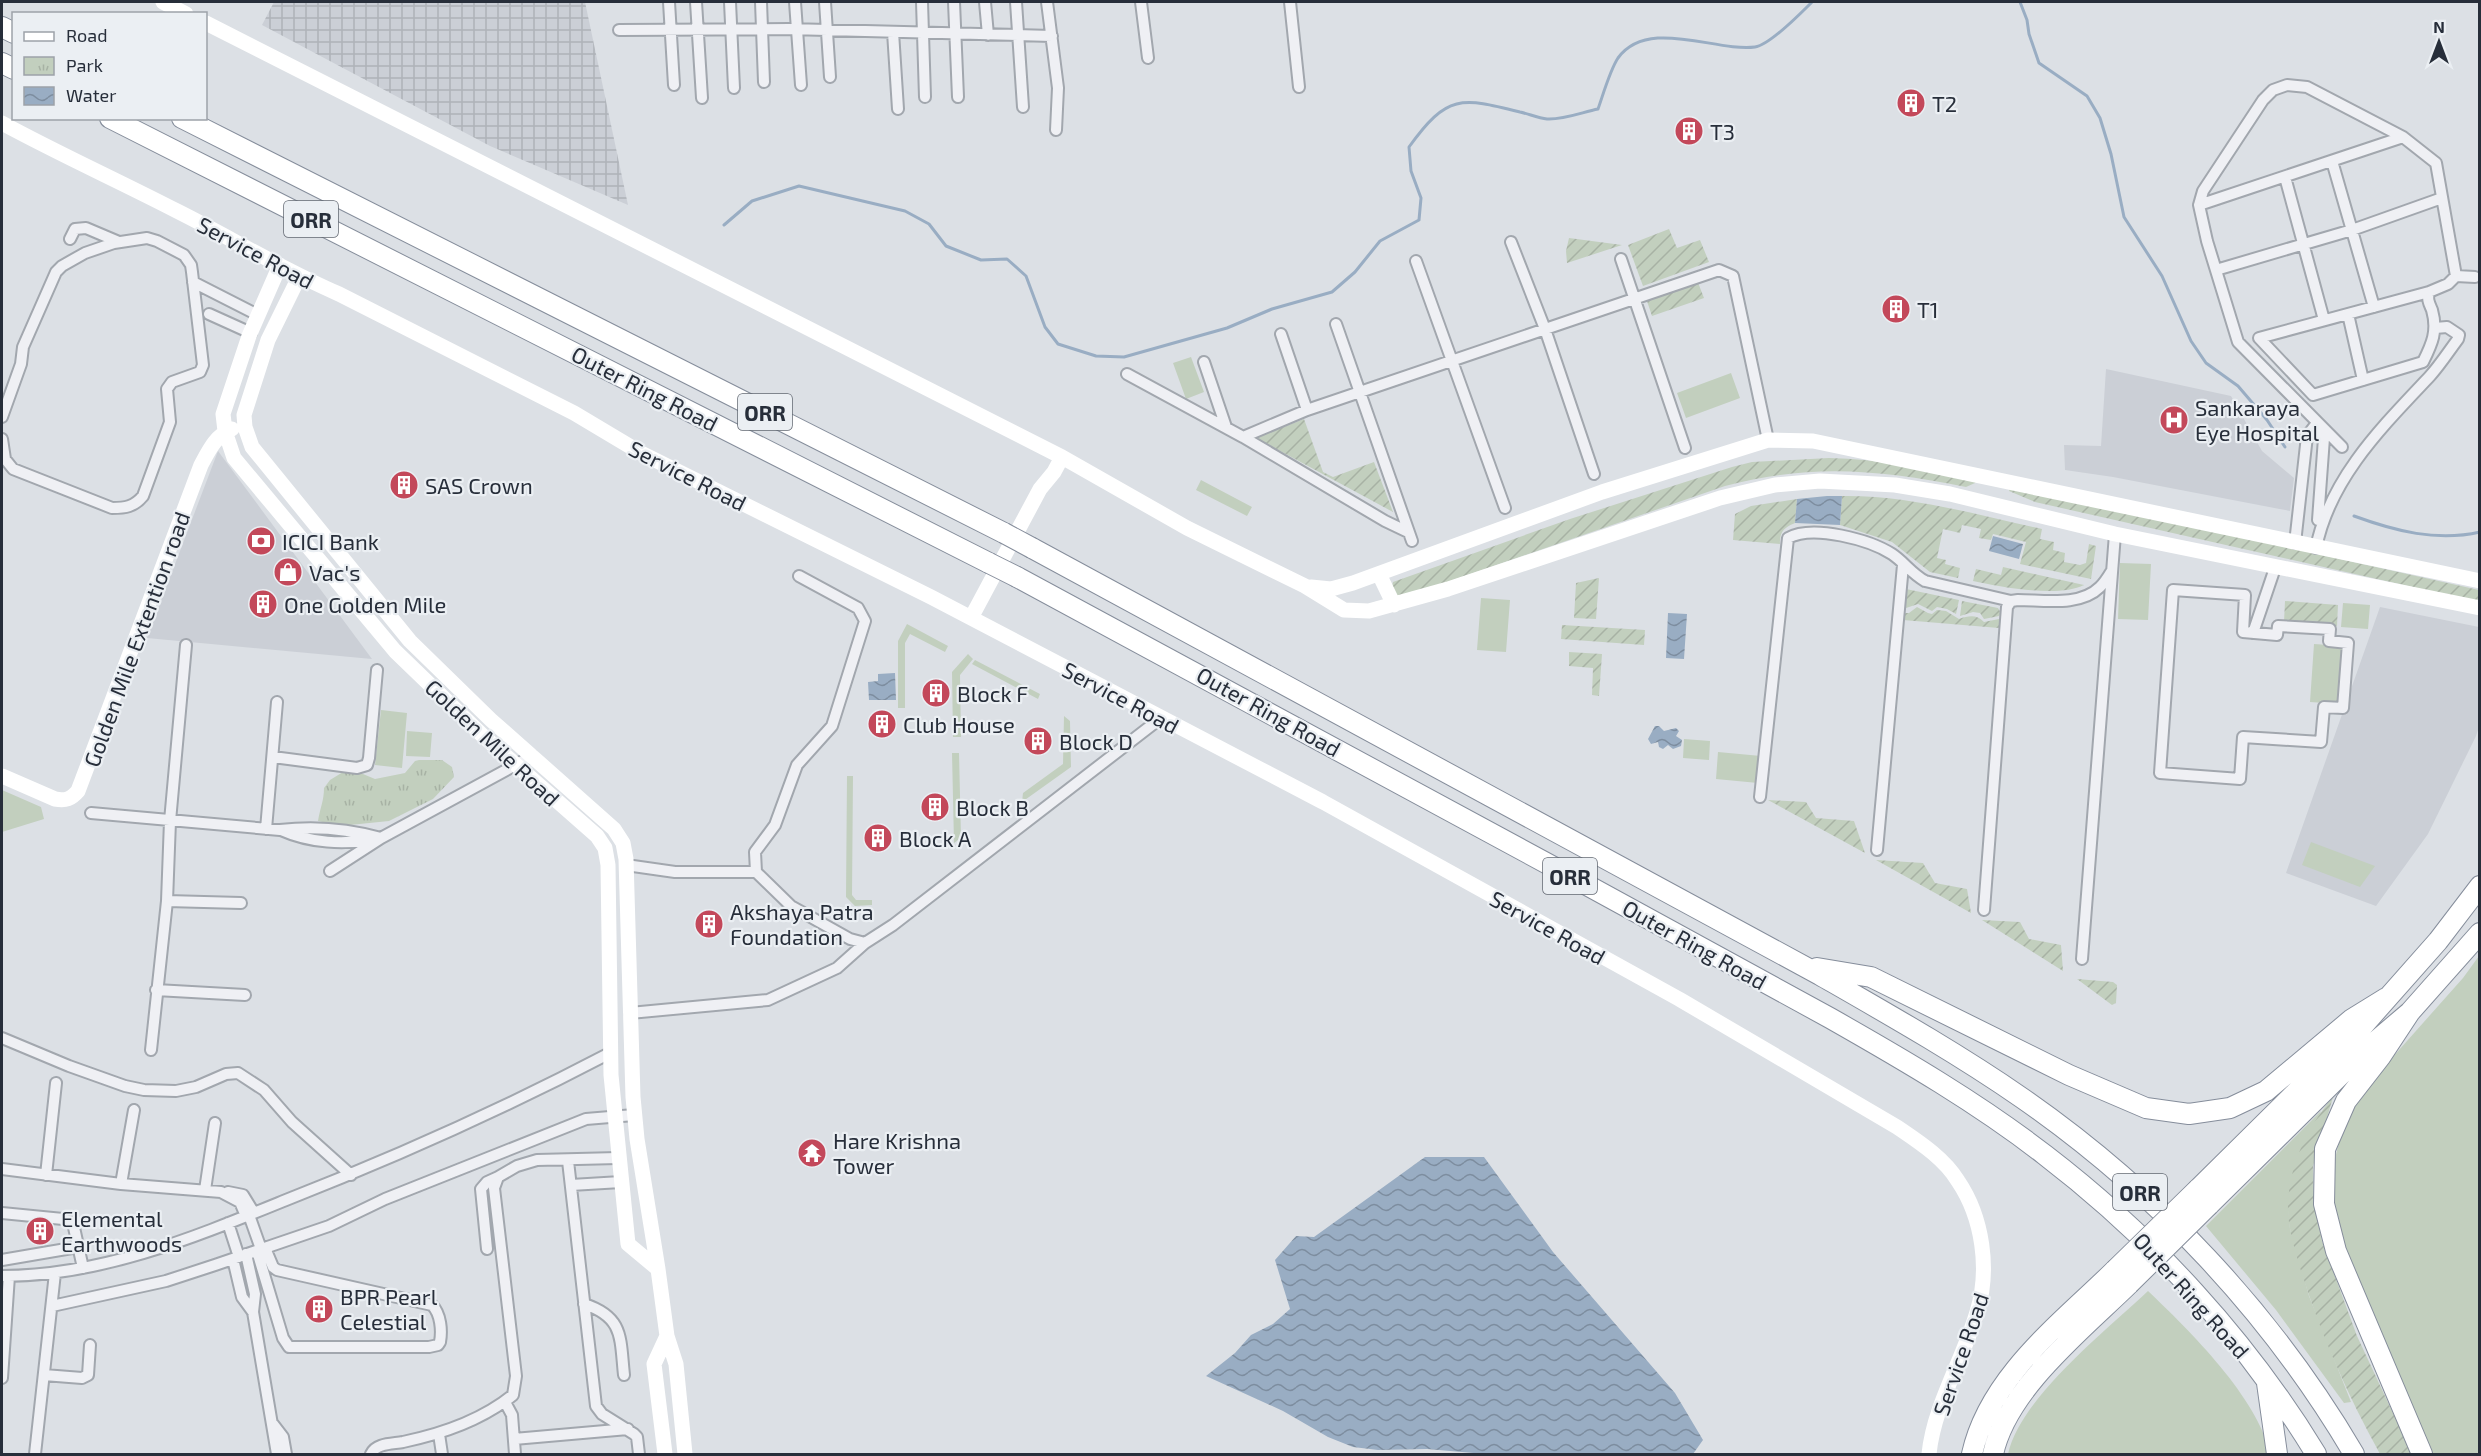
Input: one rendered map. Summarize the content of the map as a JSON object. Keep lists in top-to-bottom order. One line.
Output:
{"streets":{"highway":["ORR","Outer Ring Road"],"main road":["Service Road","Golden Mile Extention road","Golden Mile Road"]},"crossings":[["Service Road","Golden Mile Road"],["Golden Mile Extention road","Golden Mile Road"]],"places":{"building":["T2","T3","T1","SAS Crown","One Golden Mile","Block F","Club House","Block D","Block B","Block A","Akshaya Patra Foundation","Elemental Earthwoods","BPR Pearl Celestial"],"hospital":["Sankaraya Eye Hospital"],"bank":["ICICI Bank"],"shop":["Vac's"],"temple":["Hare Krishna Tower"]},"legend":["Road","Park","Water"],"north":"top"}
